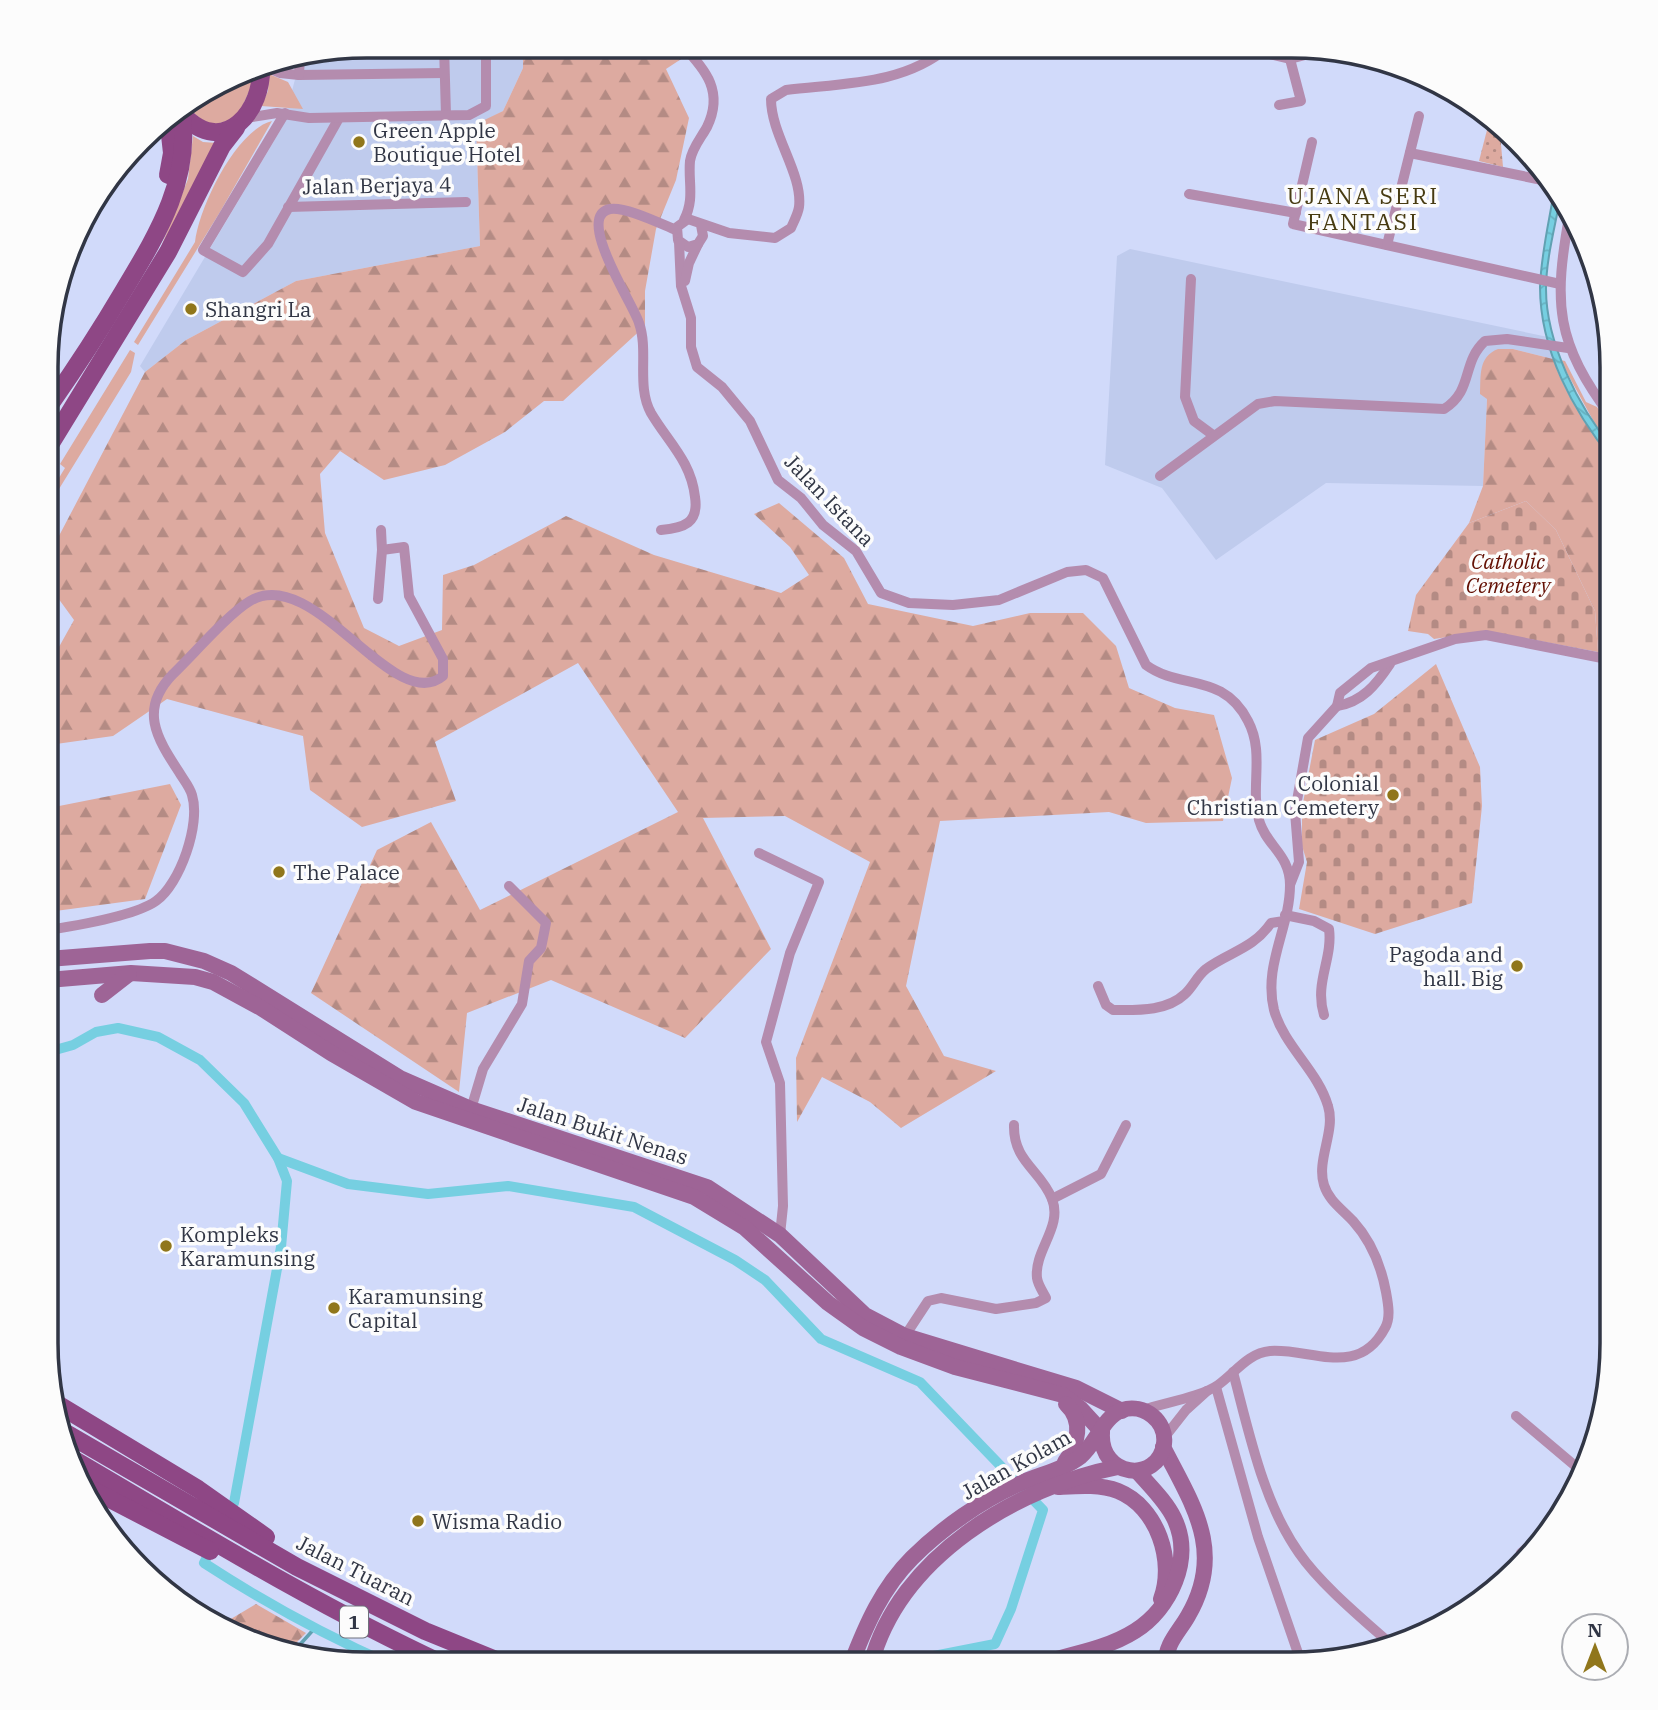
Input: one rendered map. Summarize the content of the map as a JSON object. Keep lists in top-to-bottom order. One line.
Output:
{"streets":{"main road":["Jalan Bukit Nenas","Jalan Kolam","Jalan Tuaran","1"],"street":["Jalan Berjaya 4","Jalan Istana"]},"crossings":[["Jalan Istana","Jalan Bukit Nenas"],["Jalan Istana","Jalan Kolam"],["Jalan Bukit Nenas","Jalan Kolam"]],"districts":["UJANA SERI FANTASI"],"parks":["Catholic Cemetery"],"places":["Green Apple Boutique Hotel","Shangri La","Colonial Christian Cemetery","The Palace","Pagoda and hall. Big","Kompleks Karamunsing","Karamunsing Capital","Wisma Radio"],"north":"top"}
